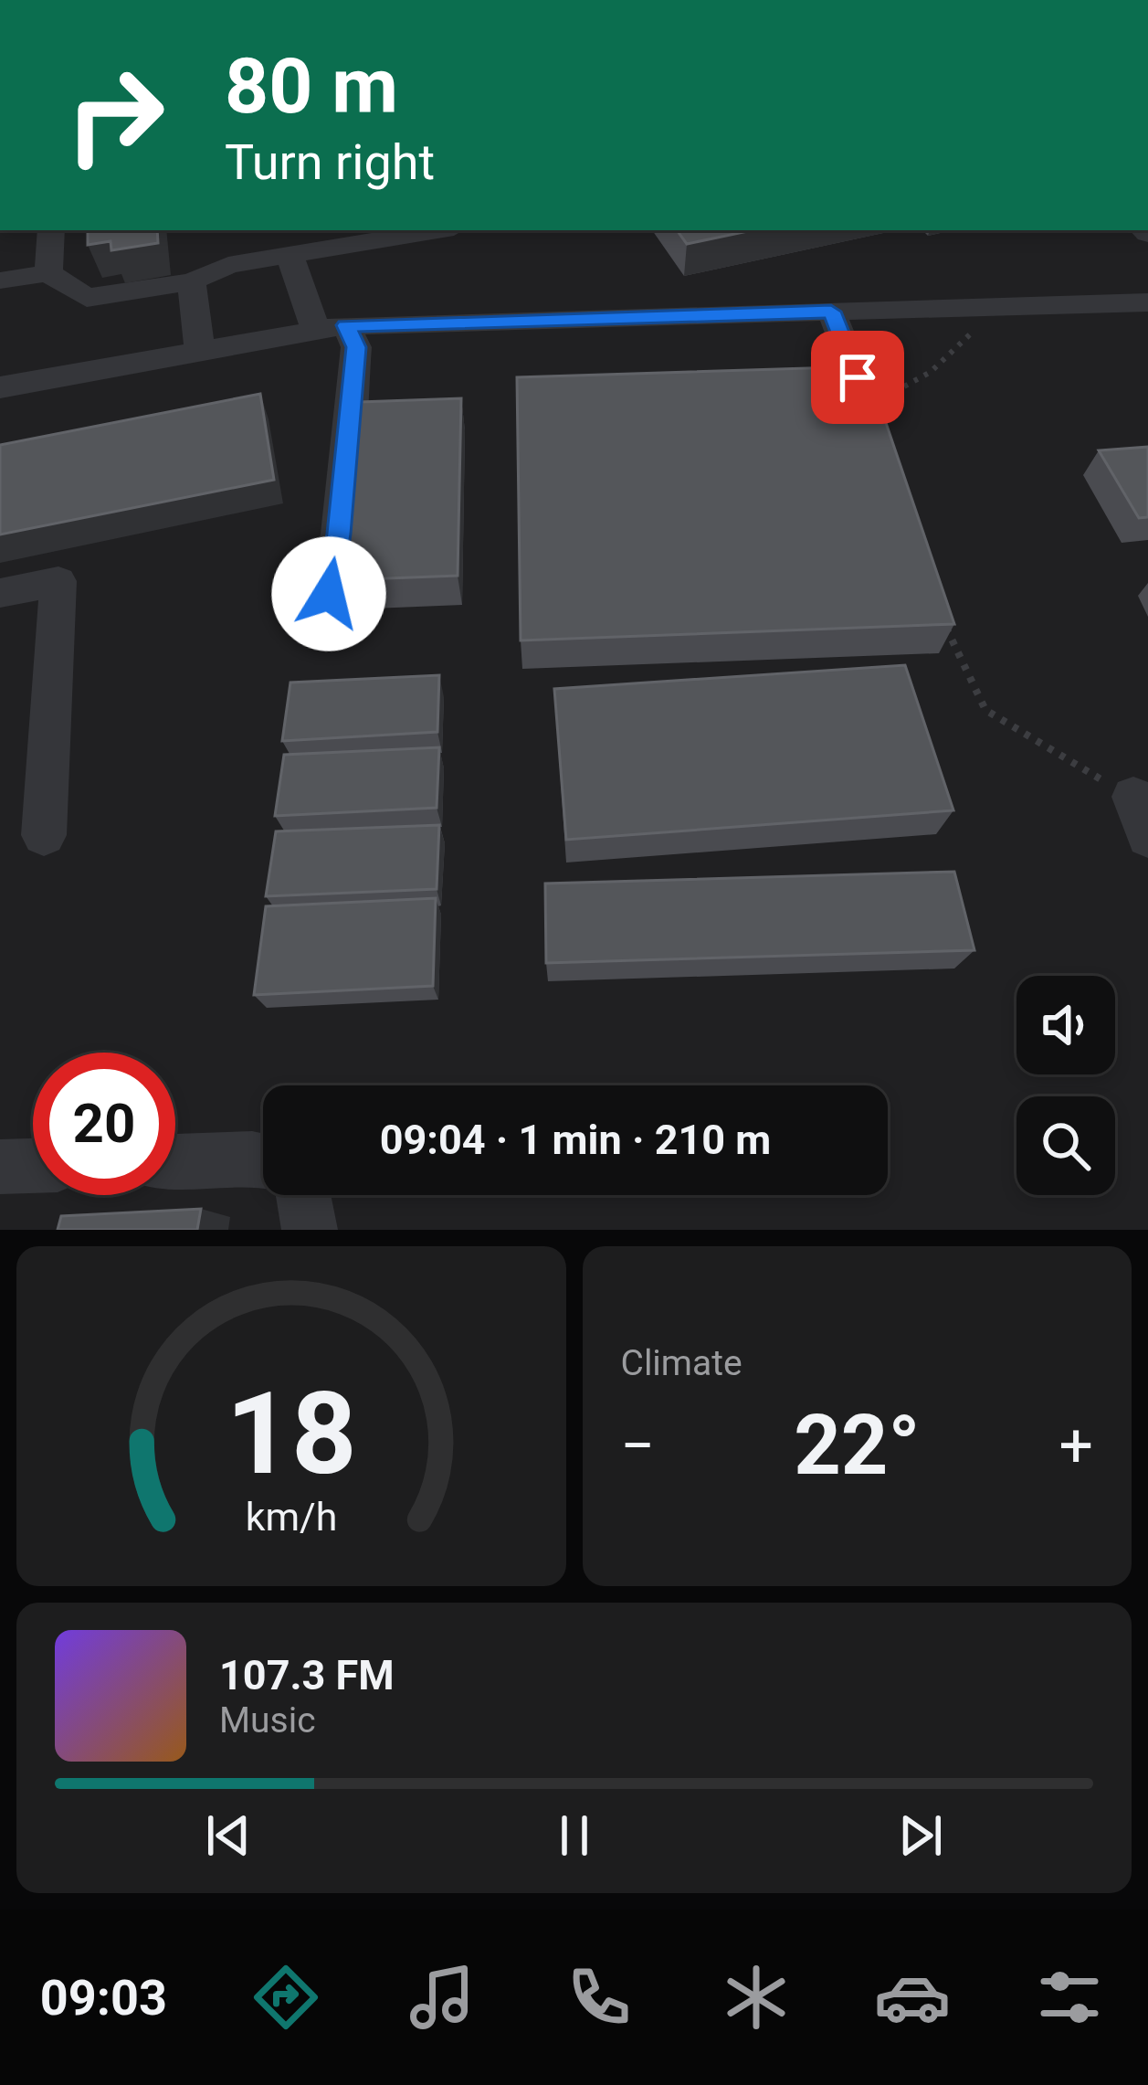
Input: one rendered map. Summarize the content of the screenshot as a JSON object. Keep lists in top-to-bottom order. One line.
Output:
{"page":{"turn":["80 m","Turn right"],"limit":"20","trip":"09:04 · 1 min · 210 m","tile":"Climate","heat":["−","22°","+"],"song":["107.3 FM","Music"],"tabs":"09:03","gauge":["18","km/h"]}}
